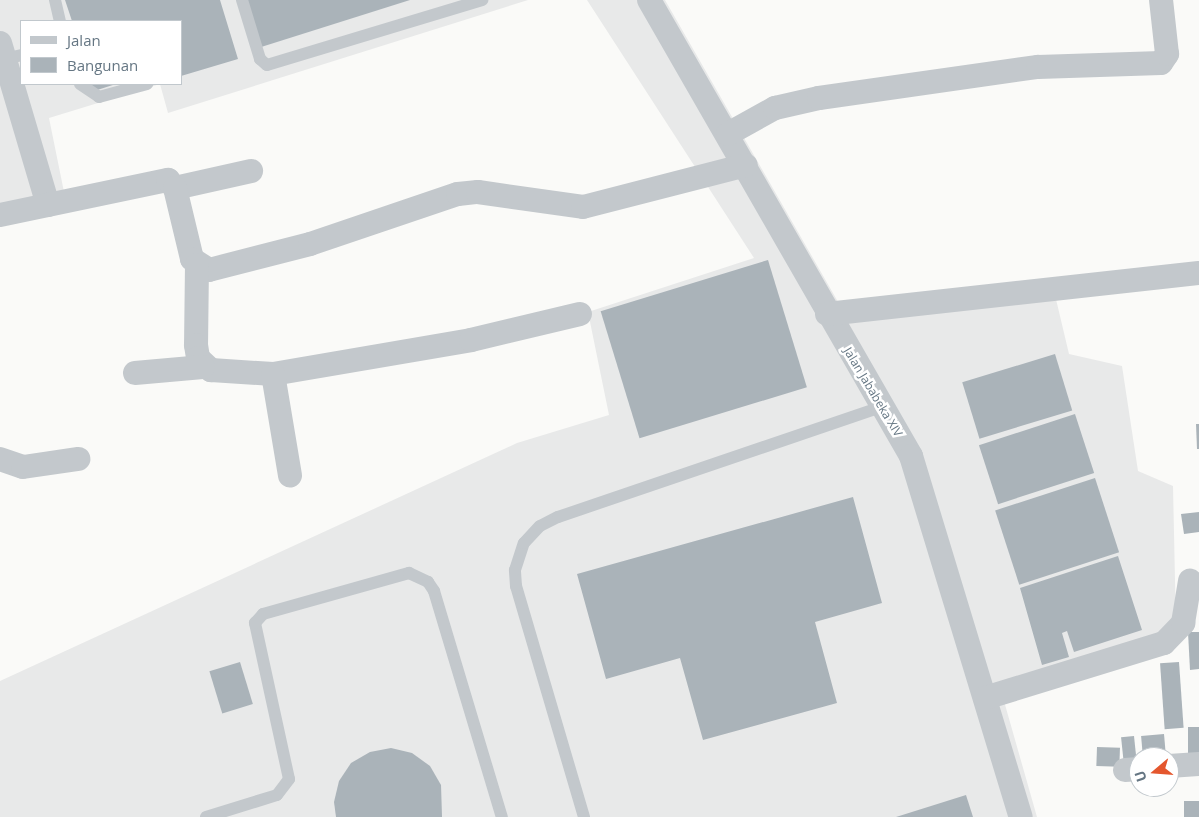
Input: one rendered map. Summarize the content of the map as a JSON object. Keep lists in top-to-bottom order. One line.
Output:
{"streets":{"street":["Jalan Jababeka XIV"]},"legend":["Jalan","Bangunan"],"north":"left"}
